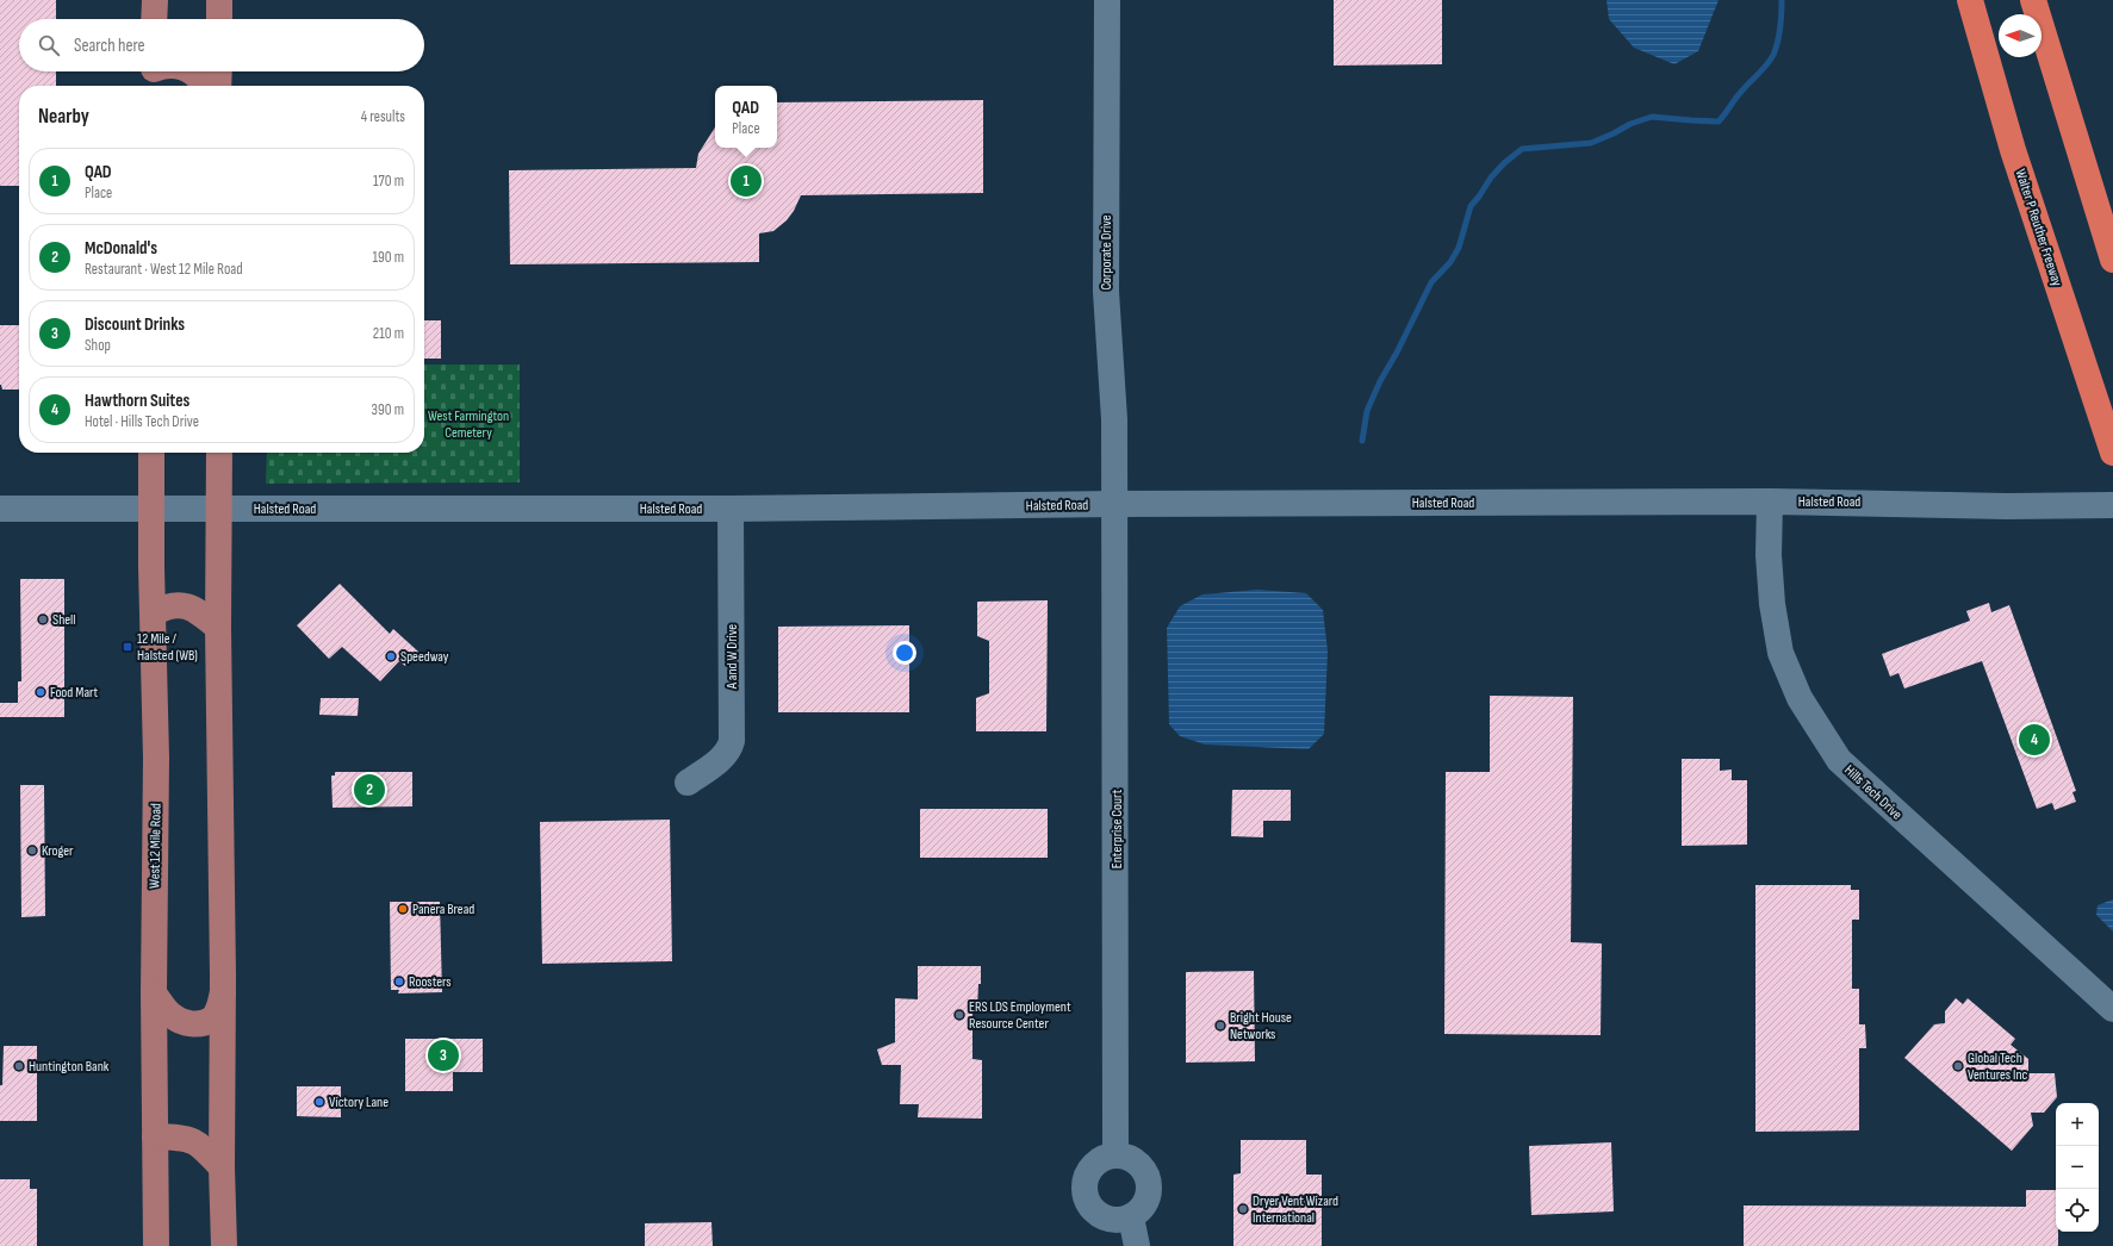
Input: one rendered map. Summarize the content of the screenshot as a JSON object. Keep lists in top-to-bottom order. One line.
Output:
{"streets":{"highway":["Walter P Reuther Freeway"],"main road":["West 12 Mile Road"],"street":["Corporate Drive","Halsted Road","A and W Drive","Hills Tech Drive","Enterprise Court"]},"crossings":[["Corporate Drive","Halsted Road"],["Corporate Drive","Enterprise Court"],["Halsted Road","A and W Drive"],["Halsted Road","Hills Tech Drive"],["Halsted Road","Enterprise Court"],["Halsted Road","West 12 Mile Road"]],"parks":["West Farmington Cemetery"],"places":{"other":["Shell","Speedway","Food Mart","Kroger","Panera Bread","Roosters","ERS LDS Employment Resource Center","Bright House Networks","Huntington Bank","Global Tech Ventures Inc","Victory Lane","Dryer Vent Wizard International"],"transit":["12 Mile / Halsted (WB)"]},"north":"left","page":{"search":"Search here","popup":["QAD","Place"],"heading":["Nearby","4 results"],"list":[{"mark":"1","name":"QAD","note":"Place","value":"170 m"},{"mark":"2","name":"McDonald's","note":"Restaurant · West 12 Mile Road","value":"190 m"},{"mark":"3","name":"Discount Drinks","note":"Shop","value":"210 m"},{"mark":"4","name":"Hawthorn Suites","note":"Hotel · Hills Tech Drive","value":"390 m"}],"pins":["1","4","2","3"],"map_buttons":["+","−"]}}
